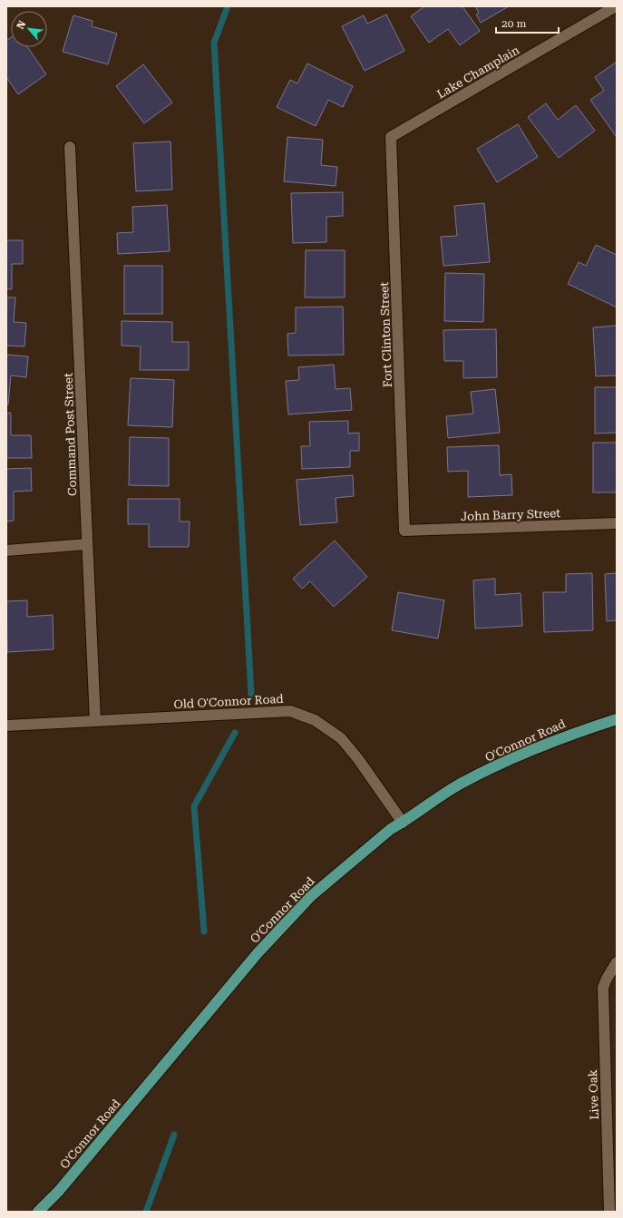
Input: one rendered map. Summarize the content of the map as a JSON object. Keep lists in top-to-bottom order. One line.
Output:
{"streets":{"main road":["O'Connor Road"],"street":["Lake Champlain","Fort Clinton Street","Command Post Street","John Barry Street","Old O'Connor Road","Live Oak"]},"crossings":[["Lake Champlain","Fort Clinton Street"],["Fort Clinton Street","John Barry Street"],["Command Post Street","Old O'Connor Road"],["Old O'Connor Road","O'Connor Road"]],"scale_bar":"20 m","north":"top left"}
